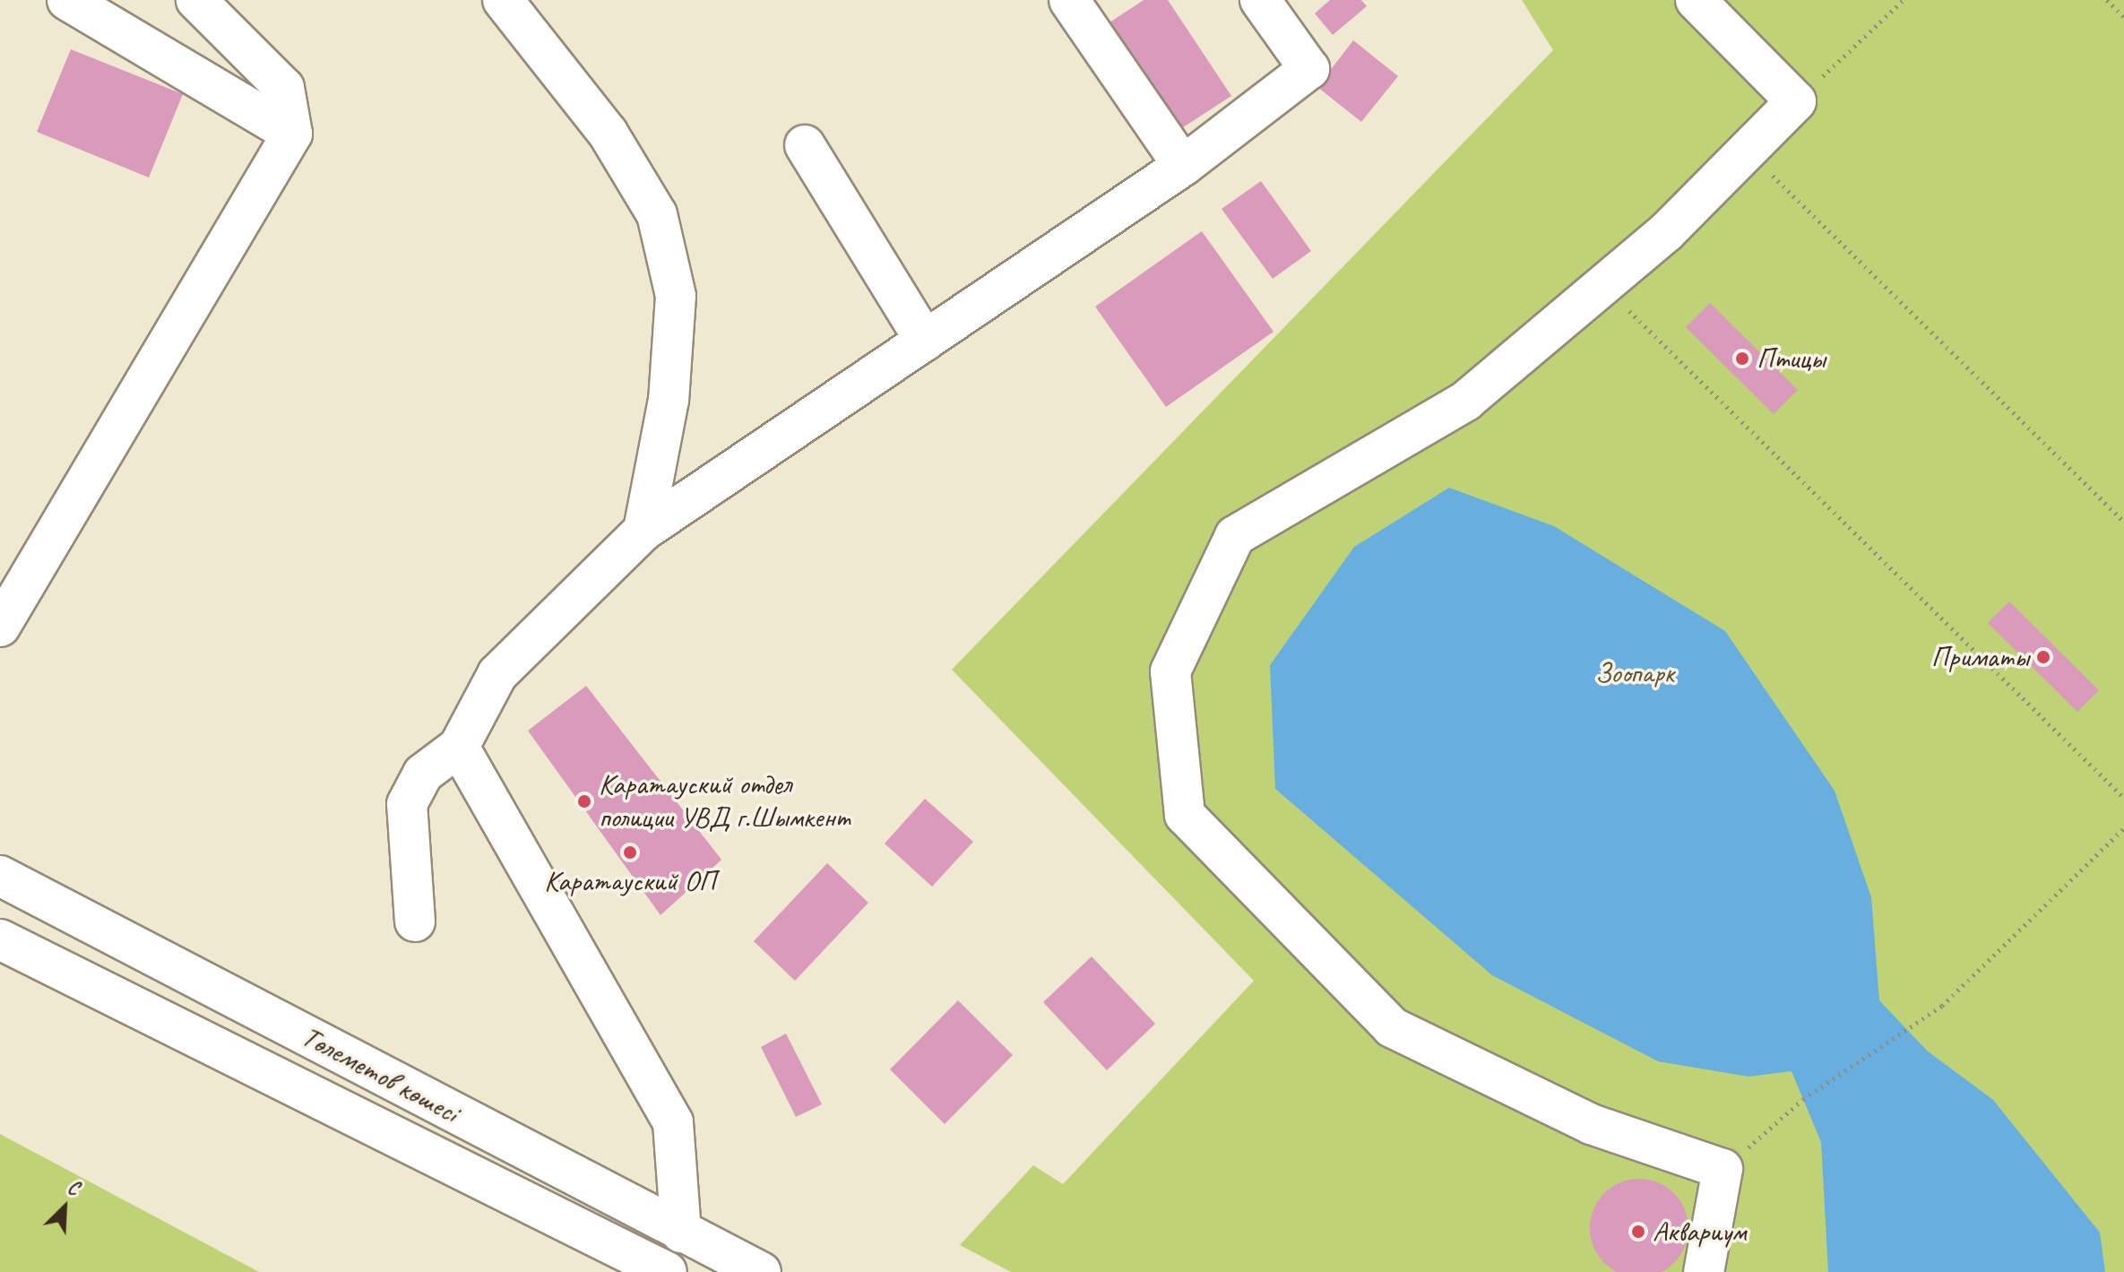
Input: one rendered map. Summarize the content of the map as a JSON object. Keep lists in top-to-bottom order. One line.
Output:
{"streets":{"street":["Төлеметов көшесі"]},"parks":["Зоопарк"],"places":["Птицы","Приматы","Каратауский отдел полиции УВД г.Шымкент","Каратауский ОП","Аквариум"],"north":"top right"}
